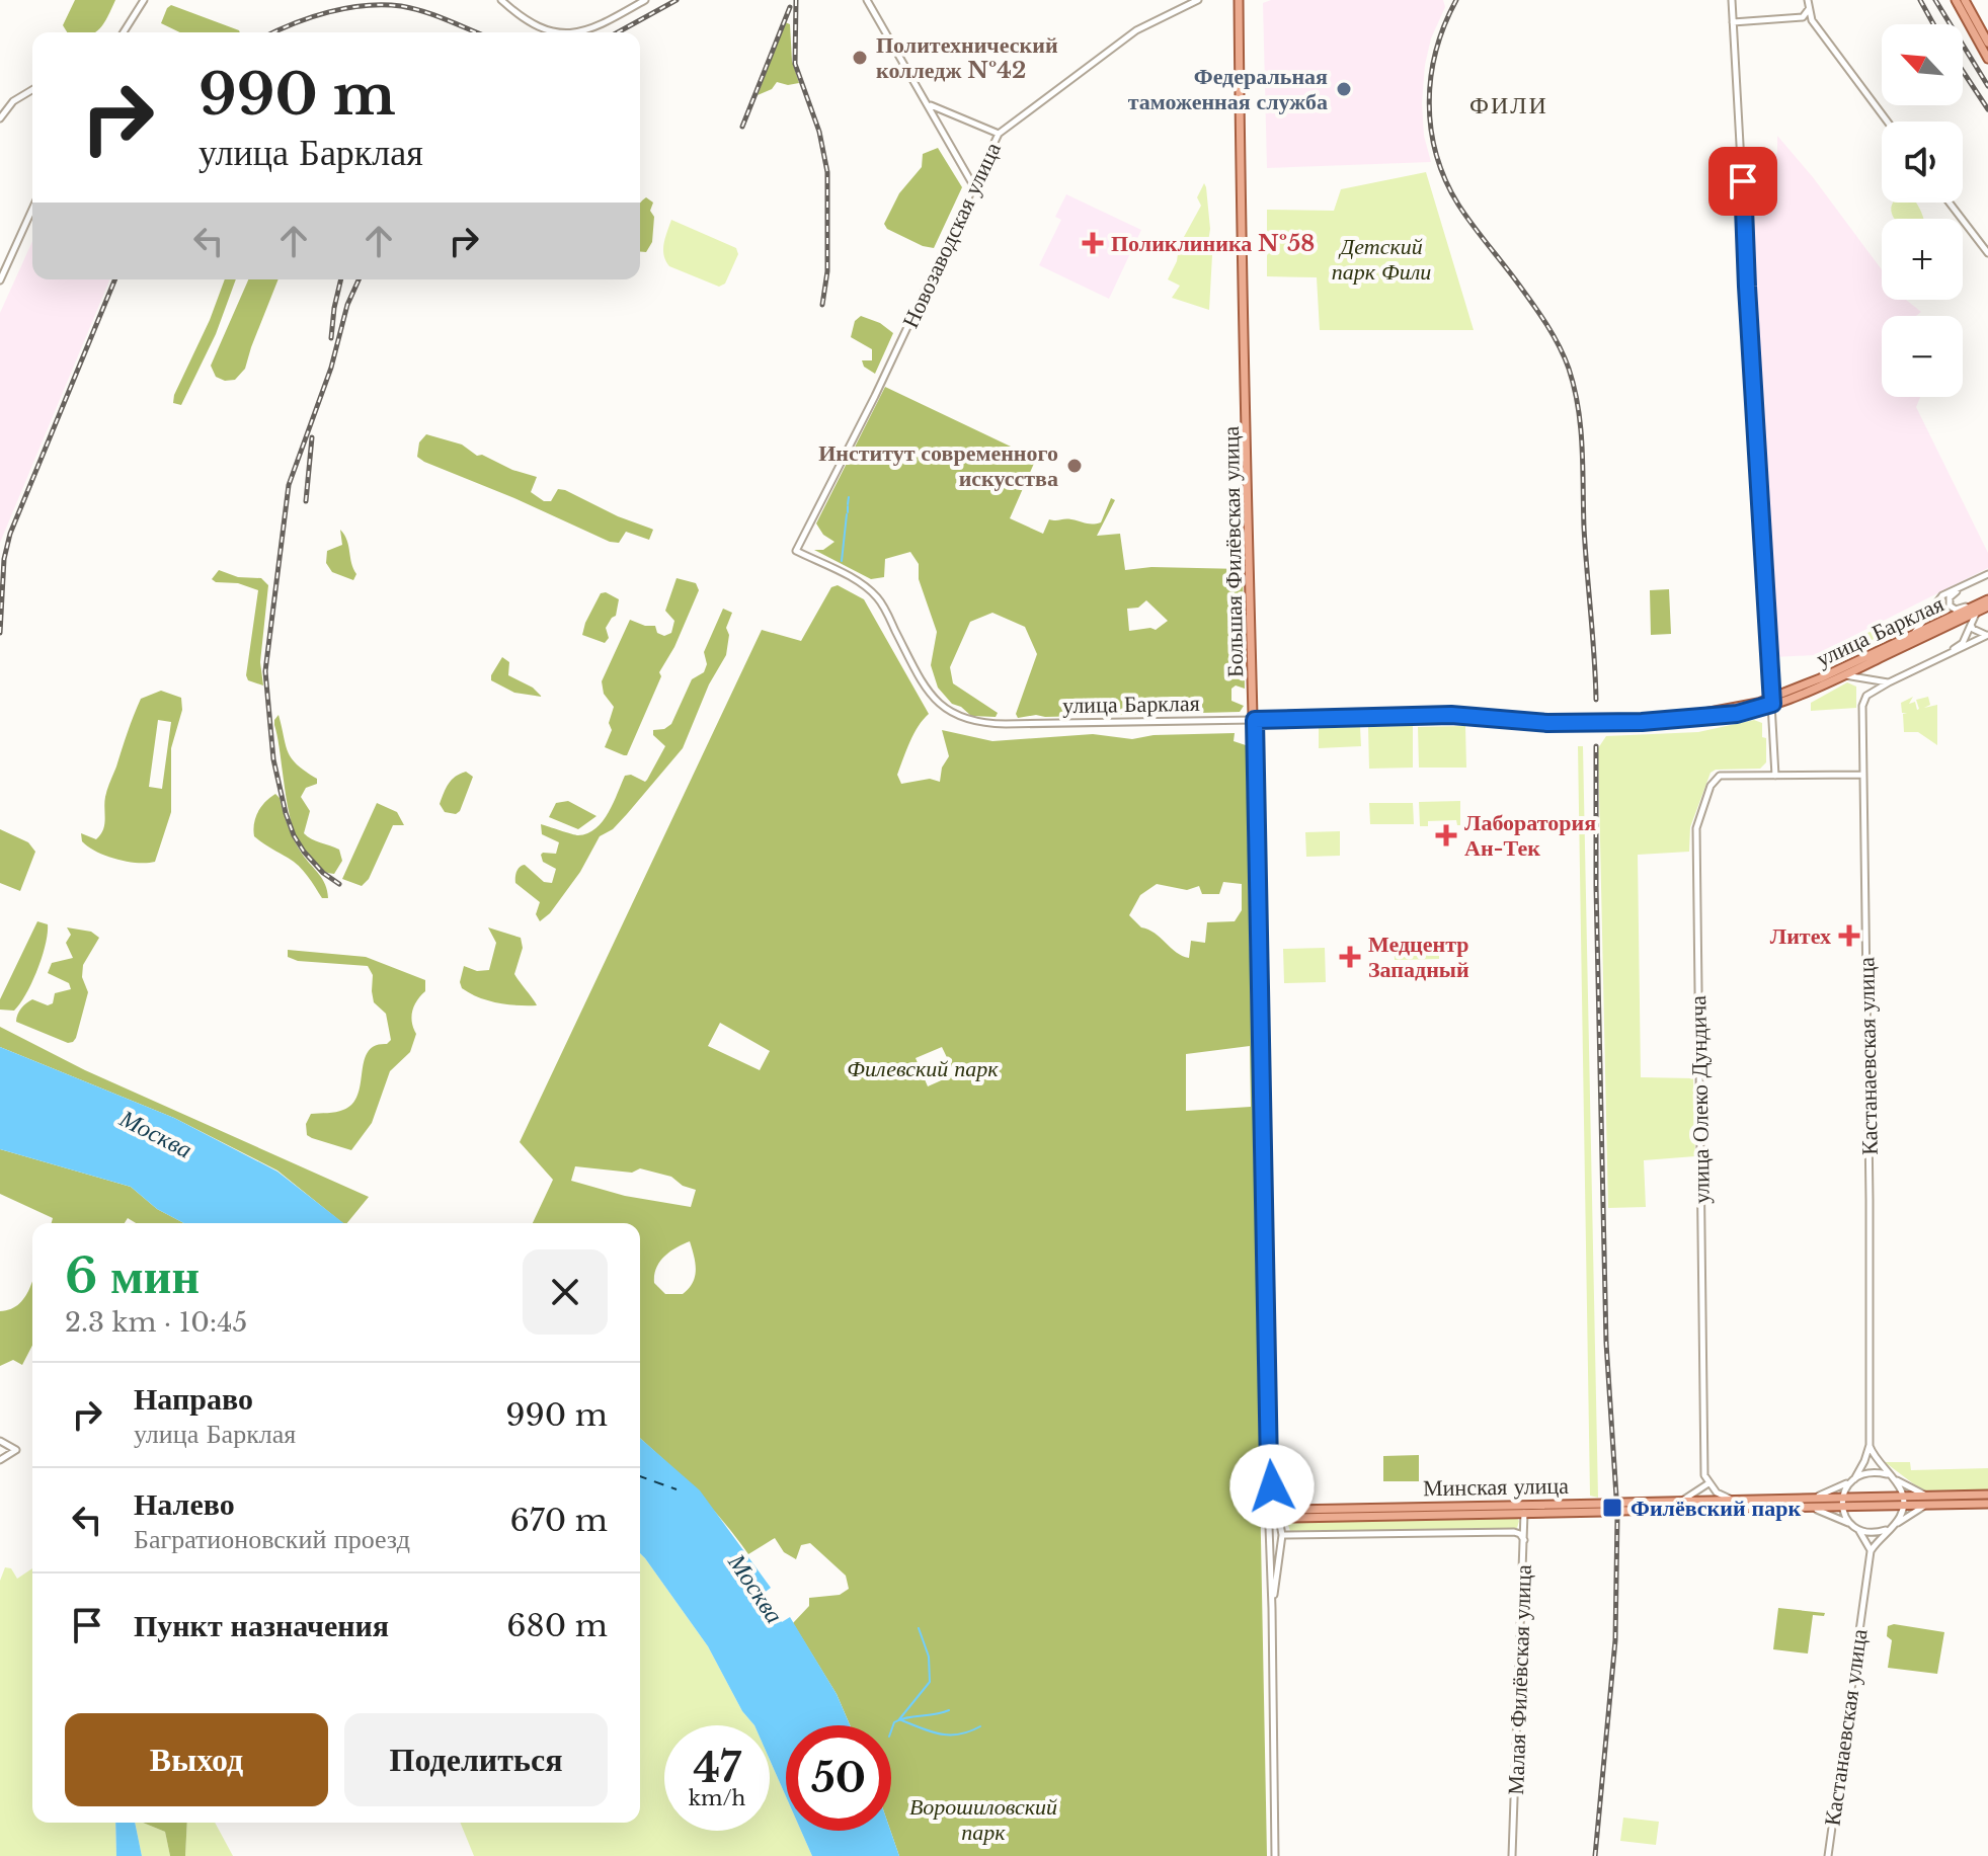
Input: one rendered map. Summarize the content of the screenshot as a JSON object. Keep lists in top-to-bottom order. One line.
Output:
{"streets":{"main road":["Большая Филёвская улица","улица Барклая","Минская улица"],"street":["Новозаводская улица","Кастанаевская улица","улица Олеко Дундича","Малая Филёвская улица"]},"crossings":[["Новозаводская улица","улица Барклая"],["Большая Филёвская улица","улица Барклая"],["Большая Филёвская улица","Минская улица"],["Кастанаевская улица","улица Олеко Дундича"],["Кастанаевская улица","Минская улица"],["Минская улица","Малая Филёвская улица"]],"districts":["ФИЛИ"],"water":["Москва"],"parks":["Детский парк Фили","Филевский парк","Ворошиловский парк"],"places":{"other":["Политехнический колледж №42","Федеральная таможенная служба","Институт современного искусства"],"health":["Поликлиника №58","Лаборатория Ан-Тек","Литех","Медцентр Западный"],"transit":["Филёвский парк"]},"north":"top left","page":{"map_buttons":["+","−"],"turn":["990 m","улица Барклая"],"heading":["6 мин","2.3 km · 10:45"],"list":[{"name":"Направо","note":"улица Барклая","value":"990 m"},{"name":"Налево","note":"Багратионовский проезд","value":"670 m"},{"name":"Пункт назначения","value":"680 m"}],"buttons":["Выход","Поделиться"],"speed":"47 km/h","limit":"50"}}
